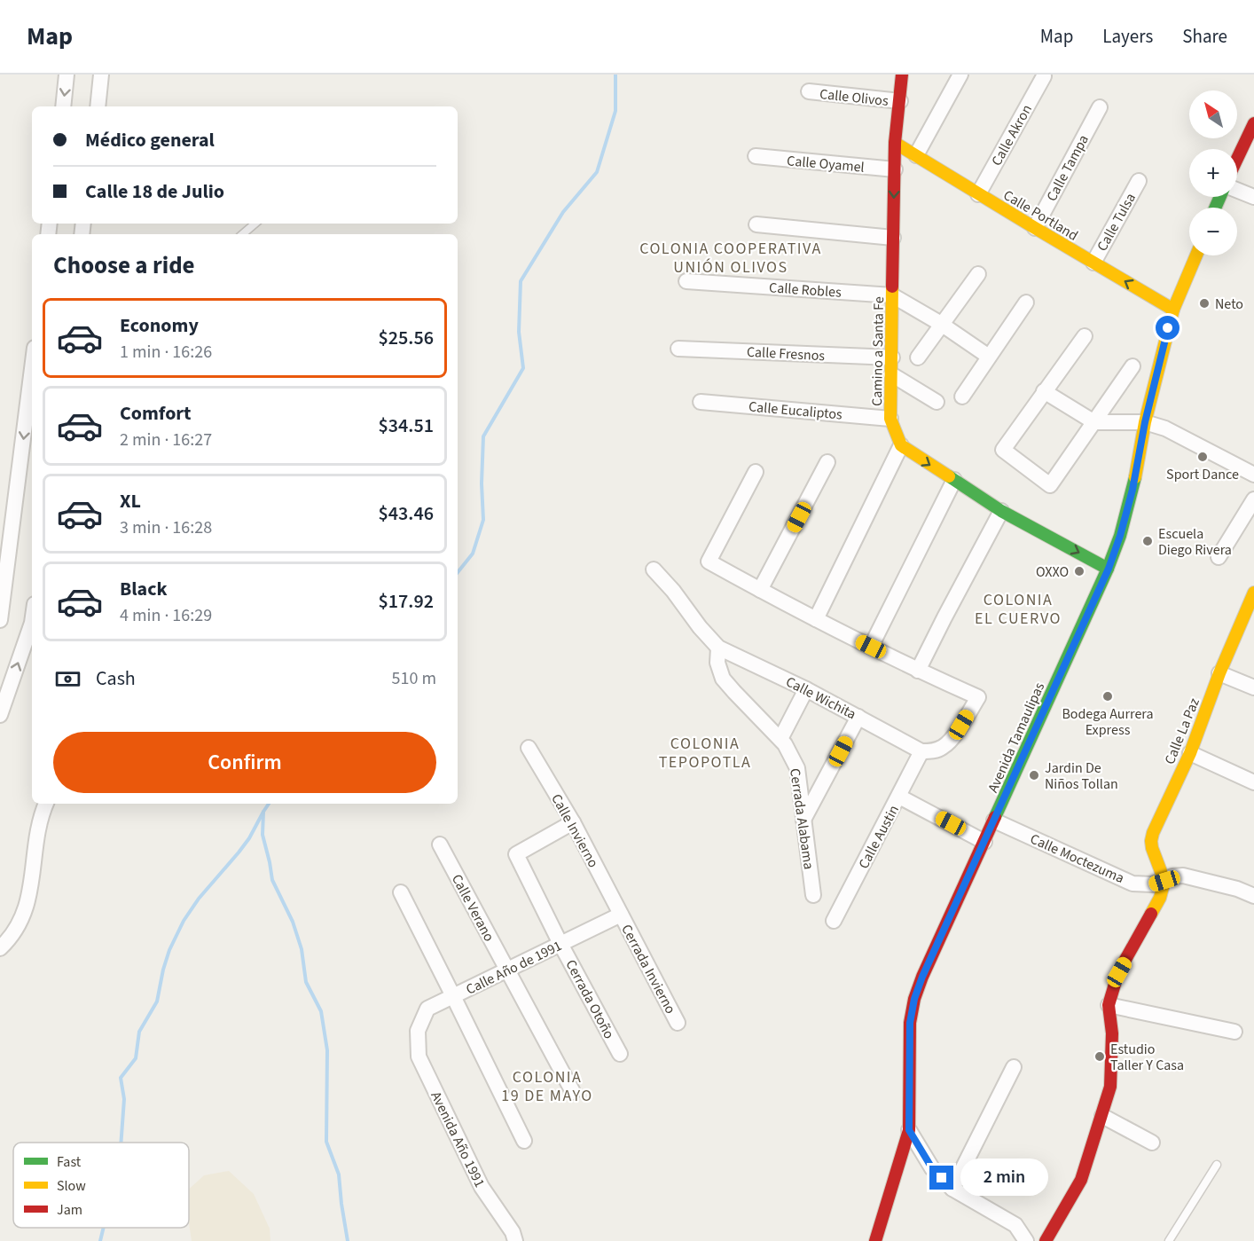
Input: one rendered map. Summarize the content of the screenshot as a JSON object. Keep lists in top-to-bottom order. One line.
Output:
{"streets":{"street":["Calle Olivos","Calle Akron","Calle Oyamel","Calle Tampa","Calle Portland","Calle Tulsa","Calle Robles","Camino a Santa Fe","Calle Fresnos","Calle Eucaliptos","Calle Wichita","Calle La Paz","Avenida Tamaulipas","Cerrada Alabama","Calle Invierno","Calle Austin","Calle Moctezuma","Calle Verano","Calle Año de 1991","Cerrada Invierno","Cerrada Otoño","Avenida Año 1991"]},"crossings":[["Calle Olivos","Camino a Santa Fe"],["Calle Akron","Calle Portland"],["Calle Oyamel","Camino a Santa Fe"],["Calle Tampa","Calle Portland"],["Calle Portland","Calle Tulsa"],["Calle Portland","Camino a Santa Fe"],["Calle Portland","Avenida Tamaulipas"],["Calle Robles","Camino a Santa Fe"],["Camino a Santa Fe","Calle Fresnos"],["Camino a Santa Fe","Calle Eucaliptos"],["Calle Wichita","Cerrada Alabama"],["Calle Wichita","Calle Austin"],["Calle La Paz","Calle Moctezuma"],["Avenida Tamaulipas","Calle Moctezuma"],["Calle Invierno","Calle Año de 1991"],["Calle Invierno","Cerrada Invierno"],["Calle Invierno","Cerrada Otoño"],["Calle Verano","Calle Año de 1991"],["Calle Año de 1991","Cerrada Invierno"],["Calle Año de 1991","Cerrada Otoño"],["Calle Año de 1991","Avenida Año 1991"]],"districts":["COLONIA COOPERATIVA UNIÓN OLIVOS","COLONIA EL CUERVO","COLONIA TEPOPOTLA","COLONIA 19 DE MAYO"],"places":["Neto","Sport Dance","Escuela Diego Rivera","OXXO","Bodega Aurrera Express","Jardin De Niños Tollan","Estudio Taller Y Casa"],"legend":["Fast","Slow","Jam"],"north":"top left","page":{"header":"Map","nav":["Map","Layers","Share"],"map_buttons":["+","−"],"banner":["Médico general","Calle 18 de Julio"],"heading":"Choose a ride","list":[{"name":"Economy","note":"1 min · 16:26","value":"$25.56"},{"name":"Comfort","note":"2 min · 16:27","value":"$34.51"},{"name":"XL","note":"3 min · 16:28","value":"$43.46"},{"name":"Black","note":"4 min · 16:29","value":"$17.92"}],"pay":["Cash","510 m"],"buttons":"Confirm","bubble":"2 min"}}
